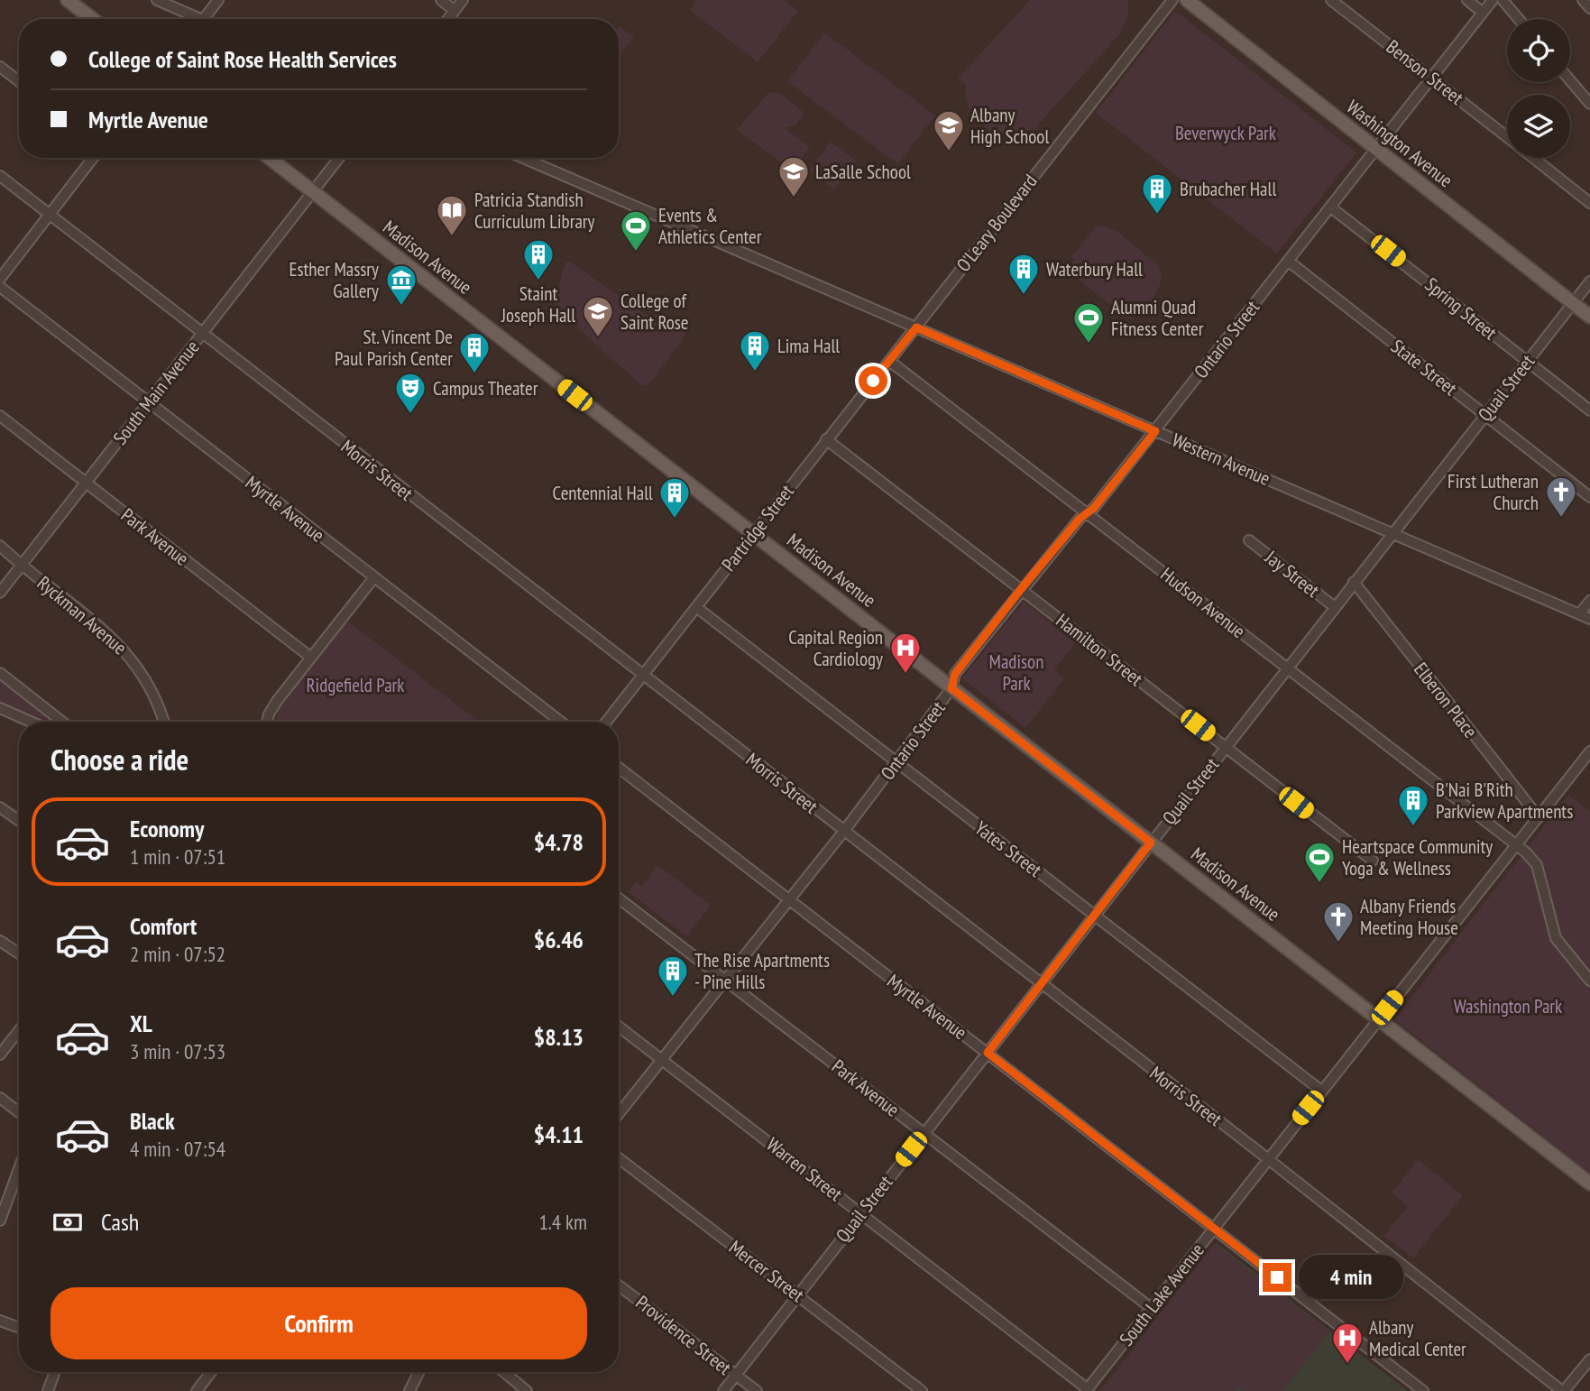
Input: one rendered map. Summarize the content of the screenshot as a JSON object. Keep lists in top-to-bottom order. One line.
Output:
{"streets":{"main road":["Washington Avenue","Madison Avenue"],"street":["Benson Street","O'Leary Boulevard","Spring Street","Ontario Street","State Street","Quail Street","South Main Avenue","Western Avenue","Morris Street","Myrtle Avenue","Partridge Street","Park Avenue","Jay Street","Hudson Avenue","Ryckman Avenue","Hamilton Street","Elberon Place","Yates Street","Warren Street","Mercer Street","South Lake Avenue","Providence Street"]},"crossings":[["Benson Street","Ontario Street"],["Washington Avenue","Ontario Street"],["Washington Avenue","Quail Street"],["O'Leary Boulevard","Western Avenue"],["O'Leary Boulevard","Partridge Street"],["Madison Avenue","Ontario Street"],["Madison Avenue","Quail Street"],["Madison Avenue","South Main Avenue"],["Madison Avenue","Partridge Street"],["Madison Avenue","South Lake Avenue"],["Spring Street","Ontario Street"],["Spring Street","Quail Street"],["Ontario Street","State Street"],["Ontario Street","Western Avenue"],["Ontario Street","Morris Street"],["Ontario Street","Myrtle Avenue"],["Ontario Street","Park Avenue"],["Ontario Street","Hudson Avenue"],["Ontario Street","Hamilton Street"],["Ontario Street","Yates Street"],["Ontario Street","Warren Street"],["State Street","Quail Street"],["Quail Street","Western Avenue"],["Quail Street","Morris Street"],["Quail Street","Myrtle Avenue"],["Quail Street","Park Avenue"],["Quail Street","Jay Street"],["Quail Street","Hudson Avenue"],["Quail Street","Hamilton Street"],["Quail Street","Elberon Place"],["Quail Street","Yates Street"],["Quail Street","Warren Street"],["Quail Street","Mercer Street"],["Quail Street","Providence Street"],["South Main Avenue","Morris Street"],["South Main Avenue","Myrtle Avenue"],["South Main Avenue","Park Avenue"],["South Main Avenue","Ryckman Avenue"],["Western Avenue","Partridge Street"],["Morris Street","Partridge Street"],["Morris Street","South Lake Avenue"],["Myrtle Avenue","South Lake Avenue"],["Partridge Street","Hudson Avenue"],["Partridge Street","Hamilton Street"],["Partridge Street","Yates Street"],["Park Avenue","South Lake Avenue"],["Hudson Avenue","South Lake Avenue"],["Elberon Place","South Lake Avenue"],["Yates Street","South Lake Avenue"],["Warren Street","South Lake Avenue"]],"parks":["Beverwyck Park","Madison Park","Ridgefield Park","Washington Park"],"places":{"school or university":["Albany High School","LaSalle School","College of Saint Rose"],"building":["Brubacher Hall","Staint Joseph Hall","Waterbury Hall","Lima Hall","St. Vincent De Paul Parish Center","Centennial Hall","B'Nai B'Rith Parkview Apartments","The Rise Apartments - Pine Hills"],"library":["Patricia Standish Curriculum Library"],"sports":["Events & Athletics Center","Alumni Quad Fitness Center","Heartspace Community Yoga & Wellness"],"museum":["Esther Massry Gallery"],"theatre":["Campus Theater"],"church":["First Lutheran Church","Albany Friends Meeting House"],"hospital":["Capital Region Cardiology","Albany Medical Center"]},"page":{"banner":["College of Saint Rose Health Services","Myrtle Avenue"],"heading":"Choose a ride","list":[{"name":"Economy","note":"1 min · 07:51","value":"$4.78"},{"name":"Comfort","note":"2 min · 07:52","value":"$6.46"},{"name":"XL","note":"3 min · 07:53","value":"$8.13"},{"name":"Black","note":"4 min · 07:54","value":"$4.11"}],"pay":["Cash","1.4 km"],"bubble":"4 min","buttons":"Confirm"}}
